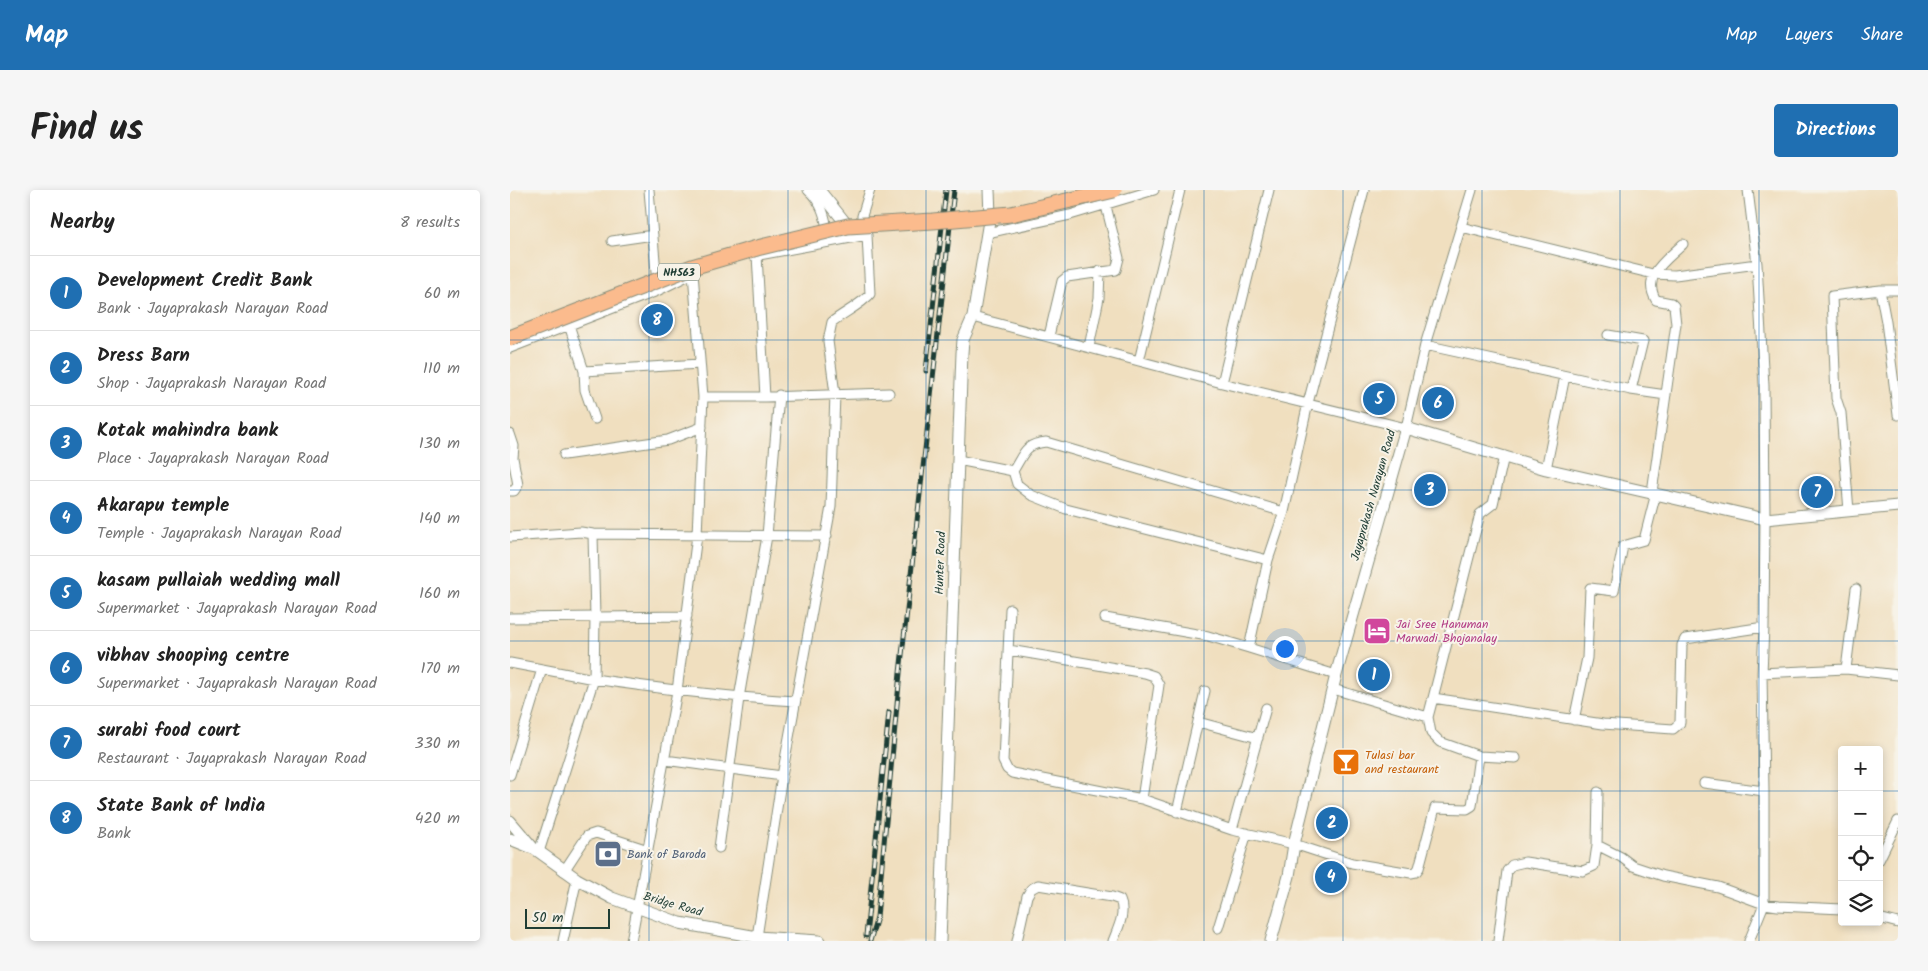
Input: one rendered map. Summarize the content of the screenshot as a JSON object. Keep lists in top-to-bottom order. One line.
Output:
{"streets":{"highway":["NH563"],"street":["Jayaprakash Narayan Road","Hunter Road","Bridge Road"]},"places":{"hotel":["Jai Sree Hanuman Marwadi Bhojanalay"],"bar":["Tulasi bar and restaurant"],"bank":["Bank of Baroda"]},"scale_bar":"50 m","page":{"header":"Map","nav":["Map","Layers","Share"],"title":"Find us","buttons":"Directions","heading":["Nearby","8 results"],"list":[{"mark":"1","name":"Development Credit Bank","note":"Bank · Jayaprakash Narayan Road","value":"60 m"},{"mark":"2","name":"Dress Barn","note":"Shop · Jayaprakash Narayan Road","value":"110 m"},{"mark":"3","name":"Kotak mahindra bank","note":"Place · Jayaprakash Narayan Road","value":"130 m"},{"mark":"4","name":"Akarapu temple","note":"Temple · Jayaprakash Narayan Road","value":"140 m"},{"mark":"5","name":"kasam pullaiah wedding mall","note":"Supermarket · Jayaprakash Narayan Road","value":"160 m"},{"mark":"6","name":"vibhav shooping centre","note":"Supermarket · Jayaprakash Narayan Road","value":"170 m"},{"mark":"7","name":"surabi food court","note":"Restaurant · Jayaprakash Narayan Road","value":"330 m"},{"mark":"8","name":"State Bank of India","note":"Bank","value":"420 m"}],"pins":["8","5","6","3","7","1","2","4"],"map_buttons":["+","−"],"scale":"50 m"}}
